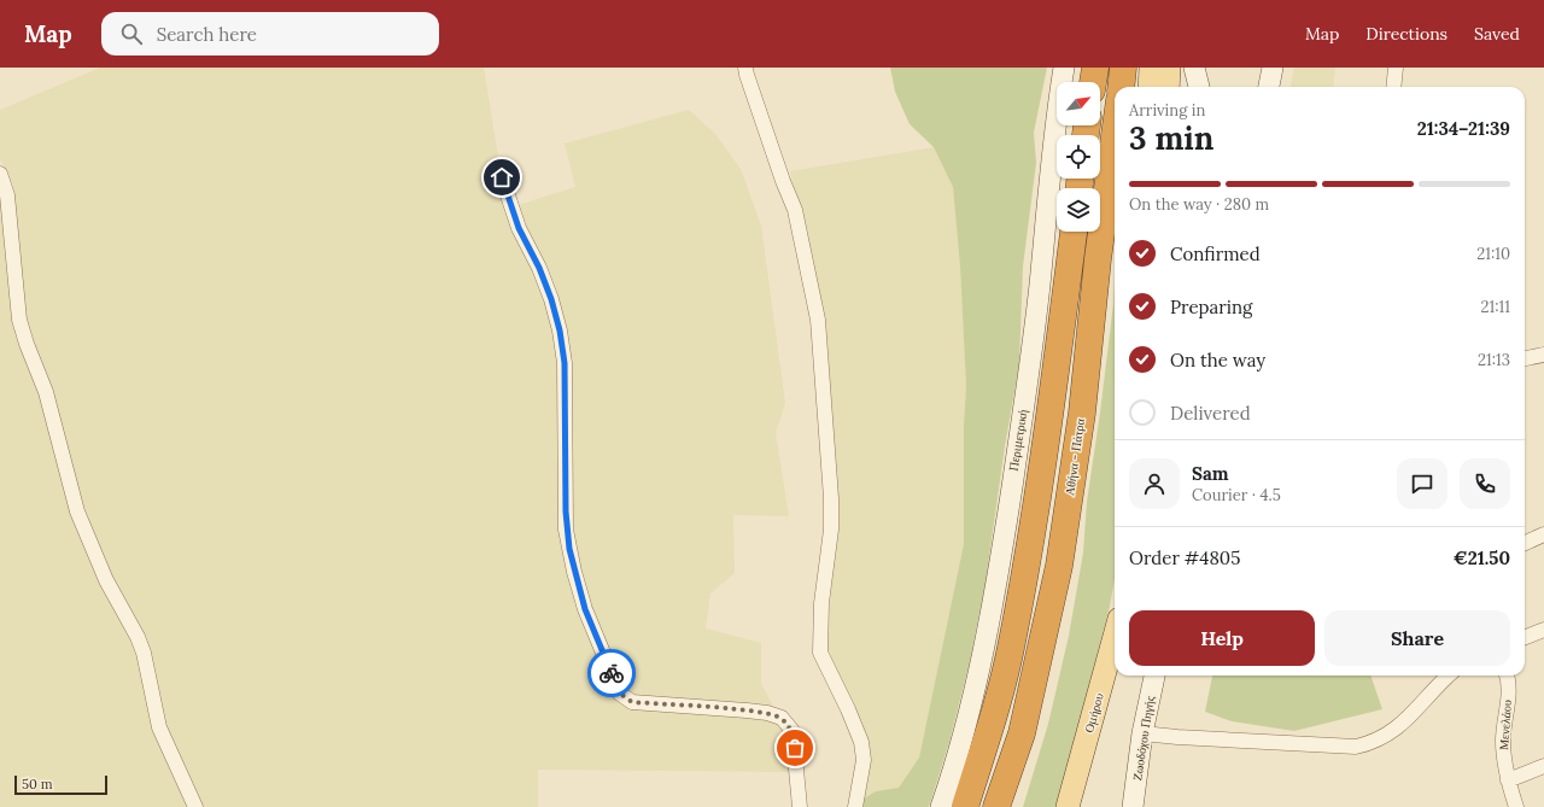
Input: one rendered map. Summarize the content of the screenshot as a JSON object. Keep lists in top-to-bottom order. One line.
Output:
{"streets":{"highway":["Αθήνα - Πάτρα"],"main road":["Ομήρου"],"street":["Περιμετρική","Μενελάου","Ζωοδόχου Πηγής"]},"scale_bar":"50 m","north":"top right","page":{"header":"Map","search":"Search here","nav":["Map","Directions","Saved"],"heading":["3 min","Arriving in","21:34–21:39"],"panel":["Sam","Courier · 4.5","Order #4805","€21.50"],"bar":"On the way · 280 m","list":[["Confirmed","21:10"],["Preparing","21:11"],["On the way","21:13"],"Delivered"],"buttons":["Help","Share"],"scale":"50 m"}}
